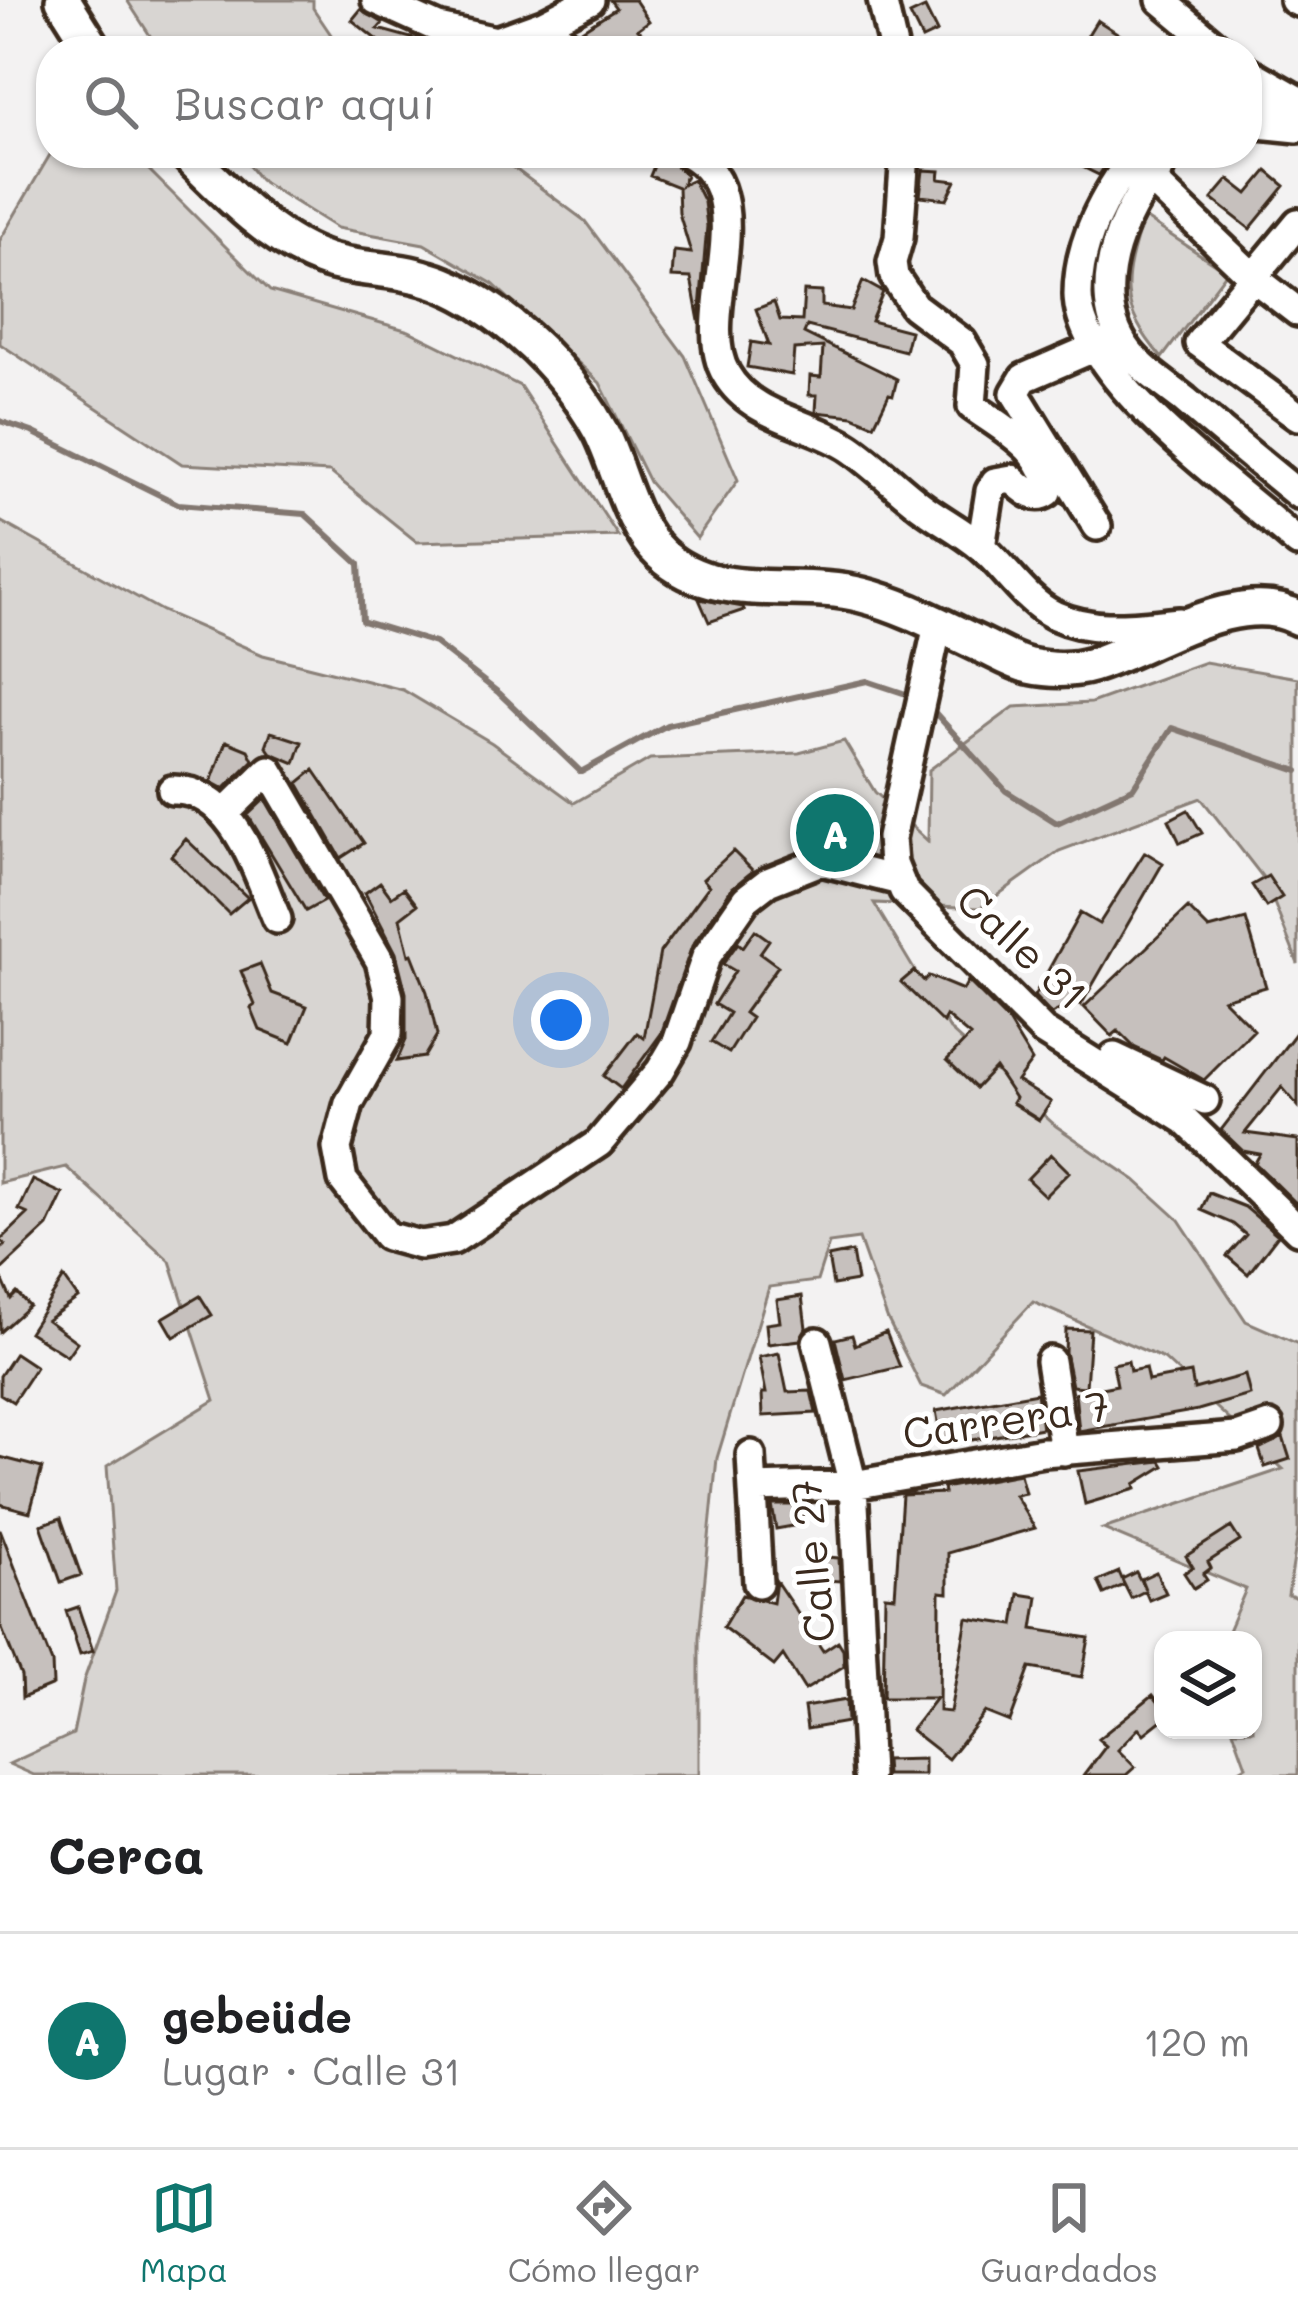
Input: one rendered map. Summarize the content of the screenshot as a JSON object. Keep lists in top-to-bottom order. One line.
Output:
{"streets":{"street":["Calle 31","Carrera 7","Calle 27"]},"crossings":[["Carrera 7","Calle 27"]],"page":{"search":"Buscar aquí","pins":"A","heading":"Cerca","list":[{"mark":"A","name":"gebeüde","note":"Lugar · Calle 31","value":"120 m"}],"nav":["Mapa","Cómo llegar","Guardados"]}}
